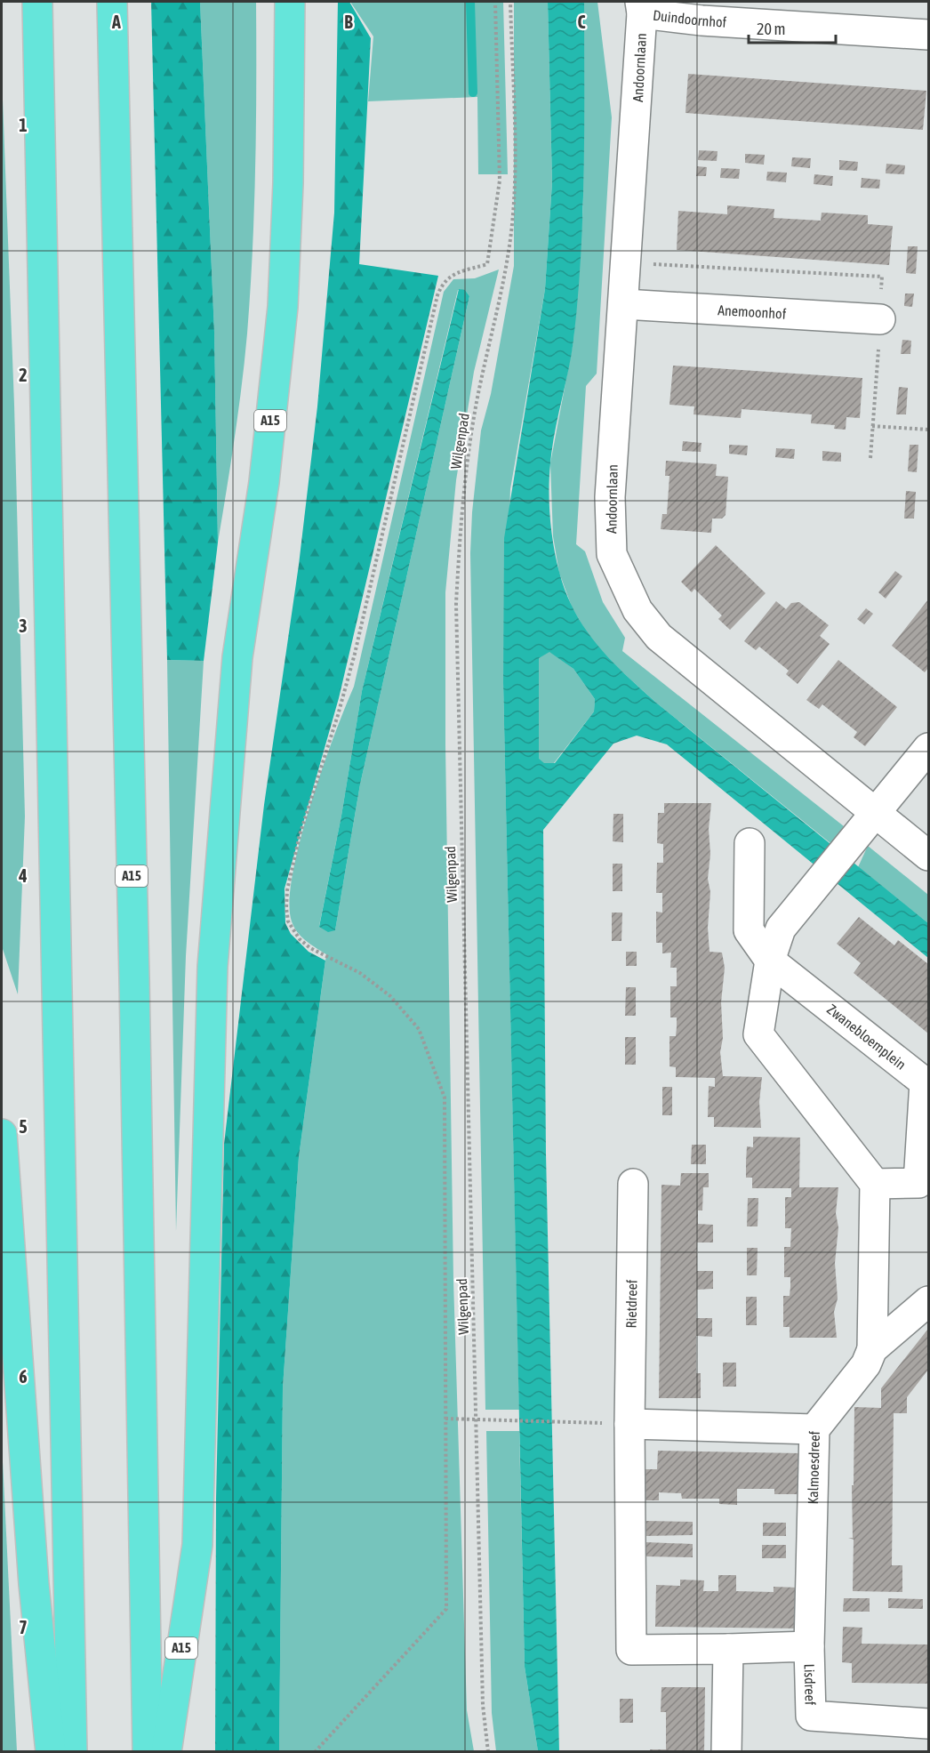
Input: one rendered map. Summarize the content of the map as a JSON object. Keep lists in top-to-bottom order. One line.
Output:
{"streets":{"highway":["A15"],"street":["Duindoornhof","Andoornlaan","Anemoonhof","Zwanebloemplein","Rietdreef","Kalmoesdreef","Lisdreef"],"path":["Wilgenpad"]},"crossings":[["Duindoornhof","Andoornlaan"],["Andoornlaan","Anemoonhof"],["Rietdreef","Lisdreef"],["Kalmoesdreef","Lisdreef"]],"scale_bar":"20 m","grid":{"columns":["A","B","C"],"rows":["1","2","3","4","5","6","7"]}}
